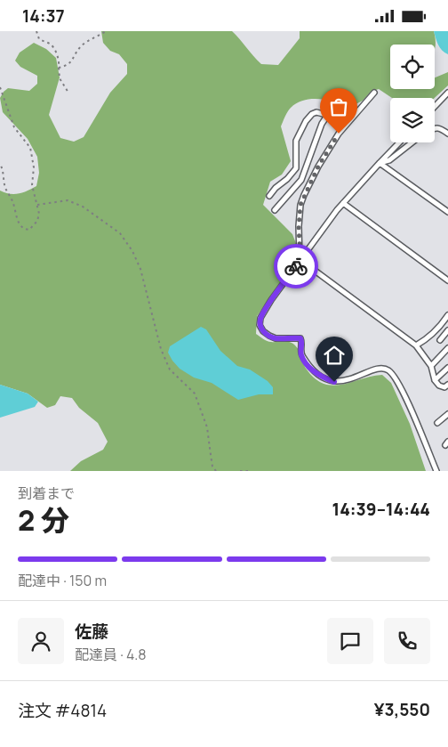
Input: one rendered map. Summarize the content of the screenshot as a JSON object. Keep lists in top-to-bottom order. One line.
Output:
{"page":{"status":"14:37","heading":["2 分","到着まで","14:39–14:44"],"panel":["佐藤","配達員 · 4.8","注文 #4814","¥3,550"],"bar":"配達中 · 150 m"}}
